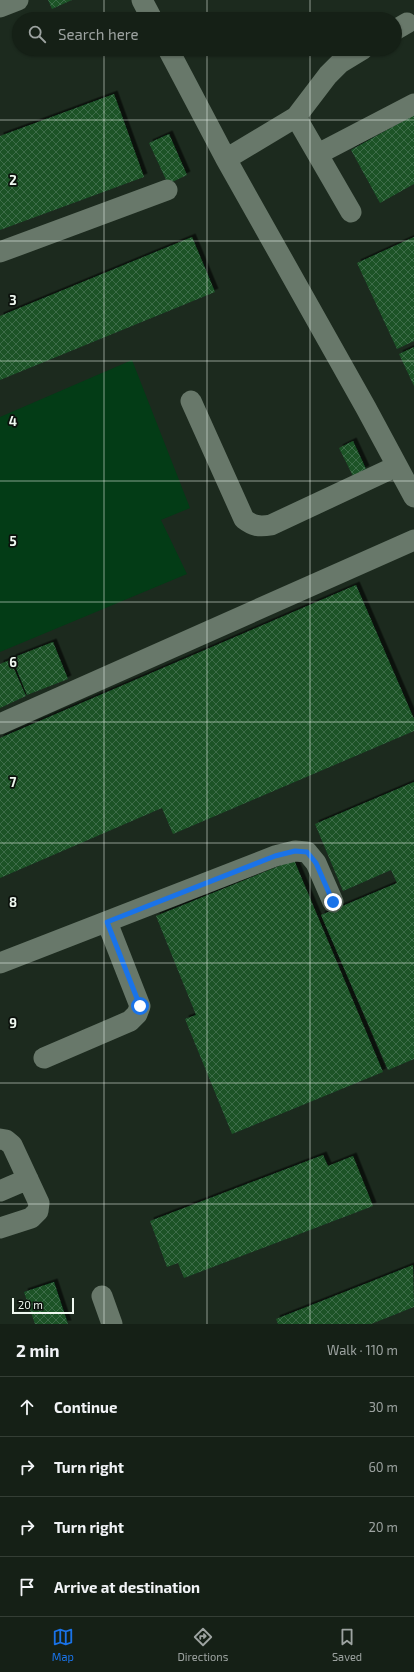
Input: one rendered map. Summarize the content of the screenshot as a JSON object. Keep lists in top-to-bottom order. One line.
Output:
{"scale_bar":"20 m","page":{"search":"Search here","scale":"20 m","heading":["2 min","Walk · 110 m"],"list":[["Continue","30 m"],["Turn right","60 m"],["Turn right","20 m"],"Arrive at destination"],"nav":["Map","Directions","Saved"]},"grid":{"rows":["2","3","4","5","6","7","8","9"]}}
